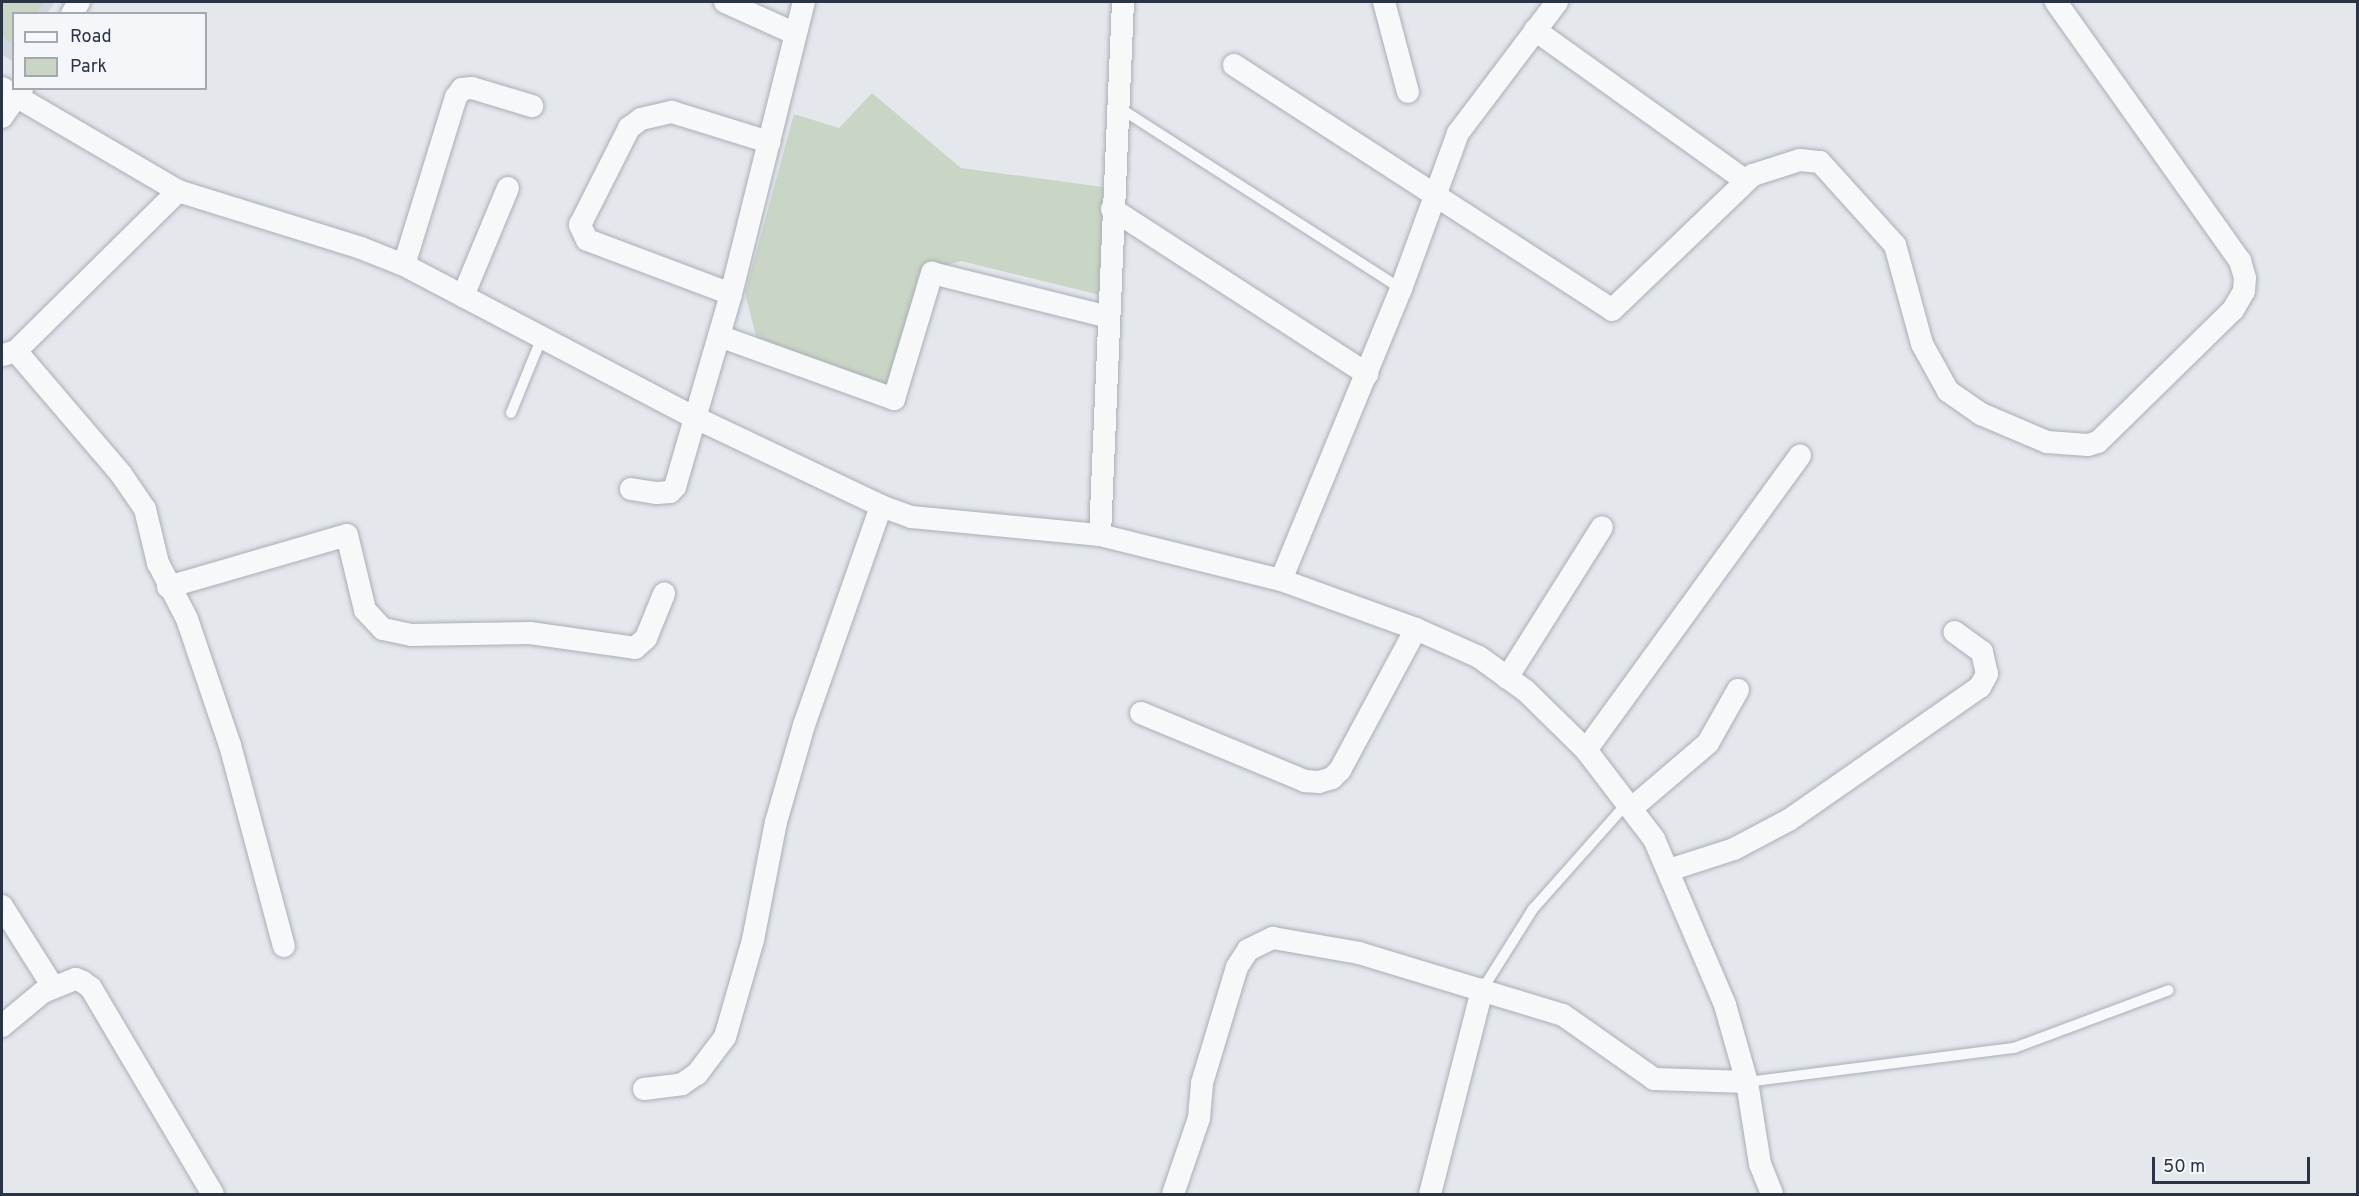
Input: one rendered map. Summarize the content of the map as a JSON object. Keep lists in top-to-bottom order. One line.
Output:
{"legend":["Road","Park"],"scale_bar":"50 m"}
